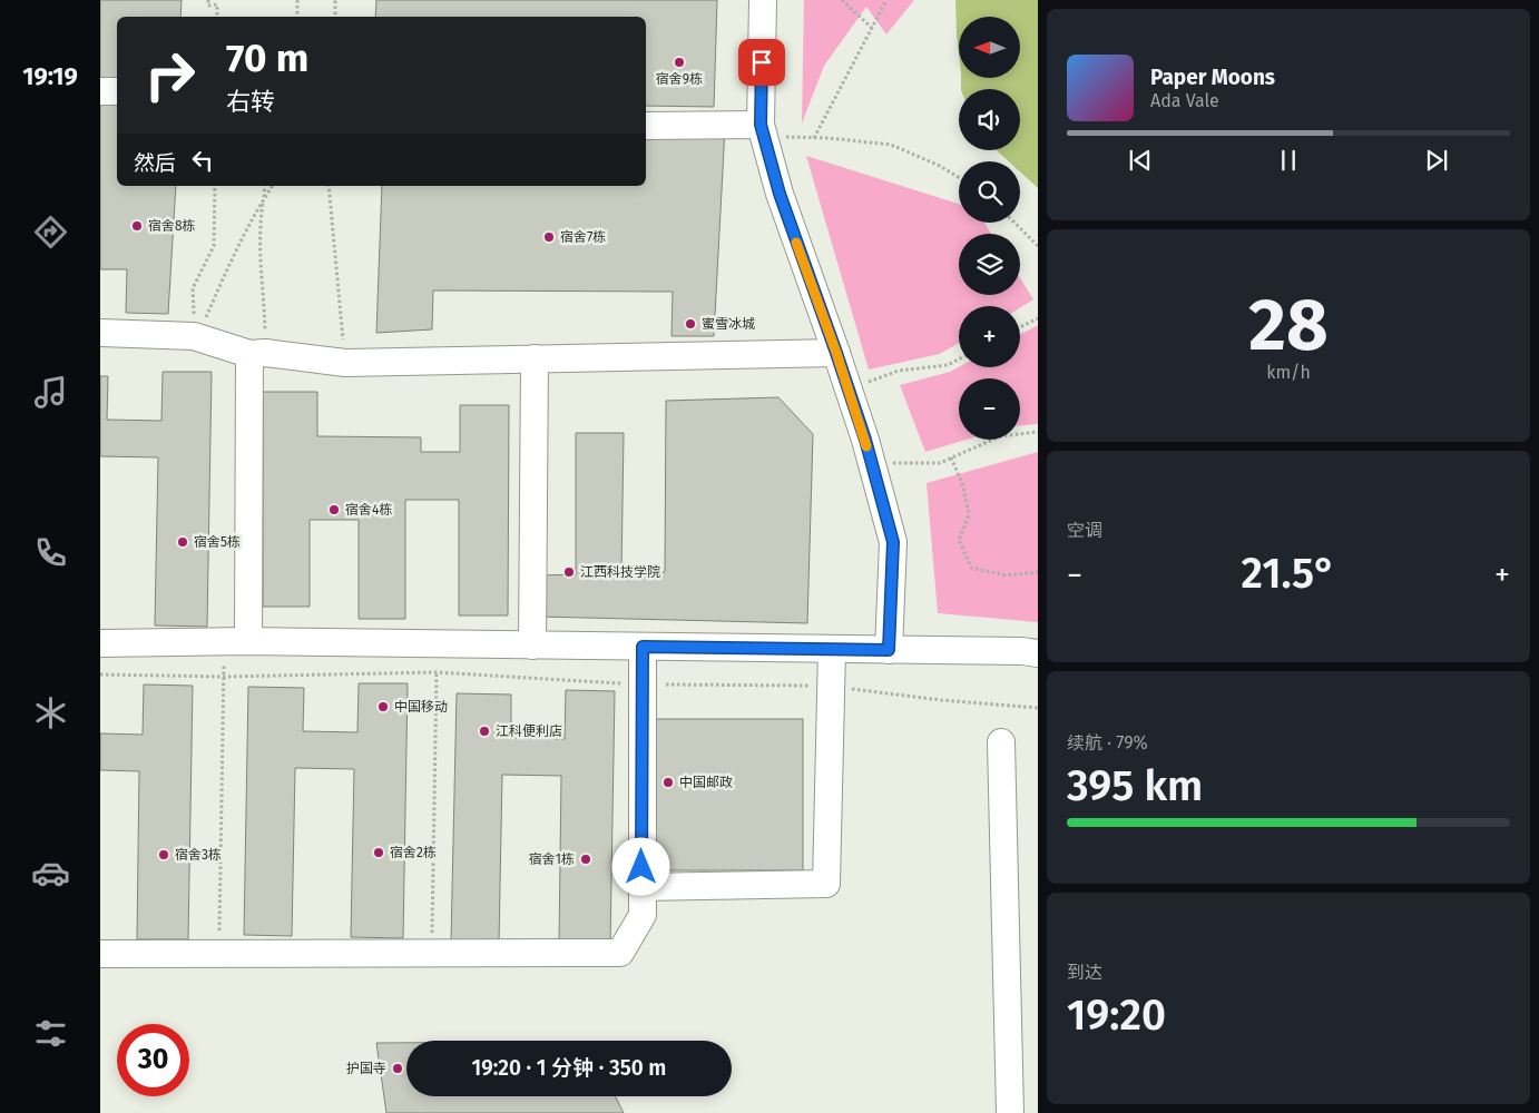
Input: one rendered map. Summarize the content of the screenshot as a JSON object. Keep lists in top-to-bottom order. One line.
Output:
{"places":["宿舍9栋","宿舍8栋","宿舍7栋","蜜雪冰城","宿舍4栋","宿舍5栋","江西科技学院","中国移动","江科便利店","中国邮政","宿舍2栋","宿舍3栋","宿舍1栋","护国寺"],"north":"left","page":{"tabs":"19:19","map_buttons":["+","−"],"turn":["70 m","右转"],"song":["Paper Moons","Ada Vale"],"then":"然后","tile":[["28","km/h"],"空调",["续航 · 79%","395 km"],["到达","19:20"]],"heat":["−","21.5°","+"],"limit":"30","trip":"19:20 · 1 分钟 · 350 m"}}
